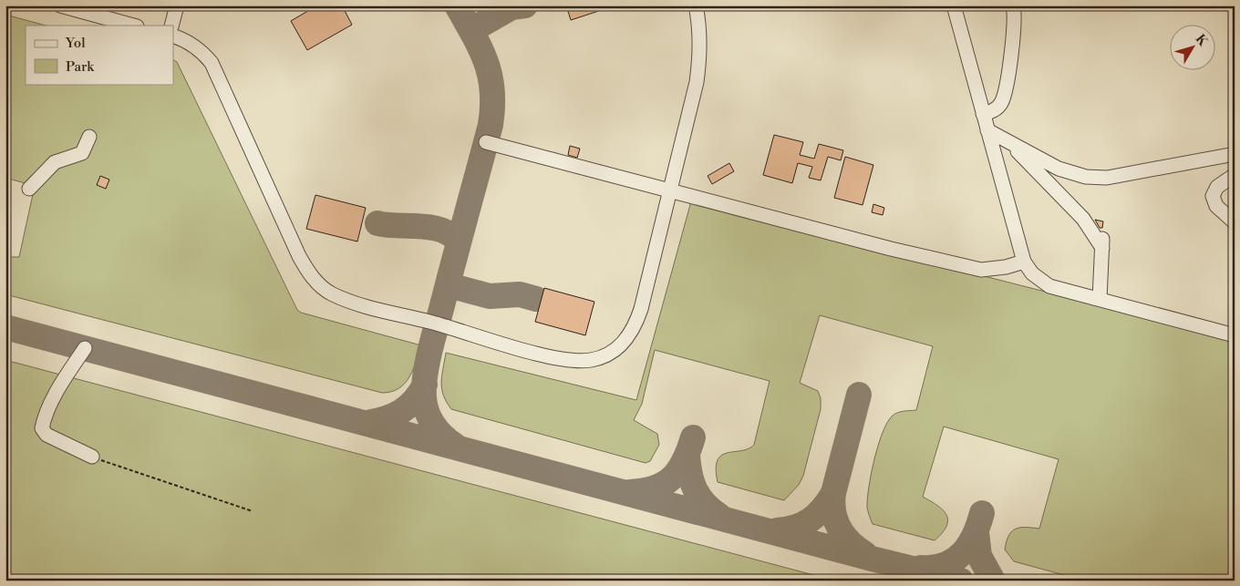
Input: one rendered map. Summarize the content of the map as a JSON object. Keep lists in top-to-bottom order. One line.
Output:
{"legend":["Yol","Park"],"north":"top right"}
